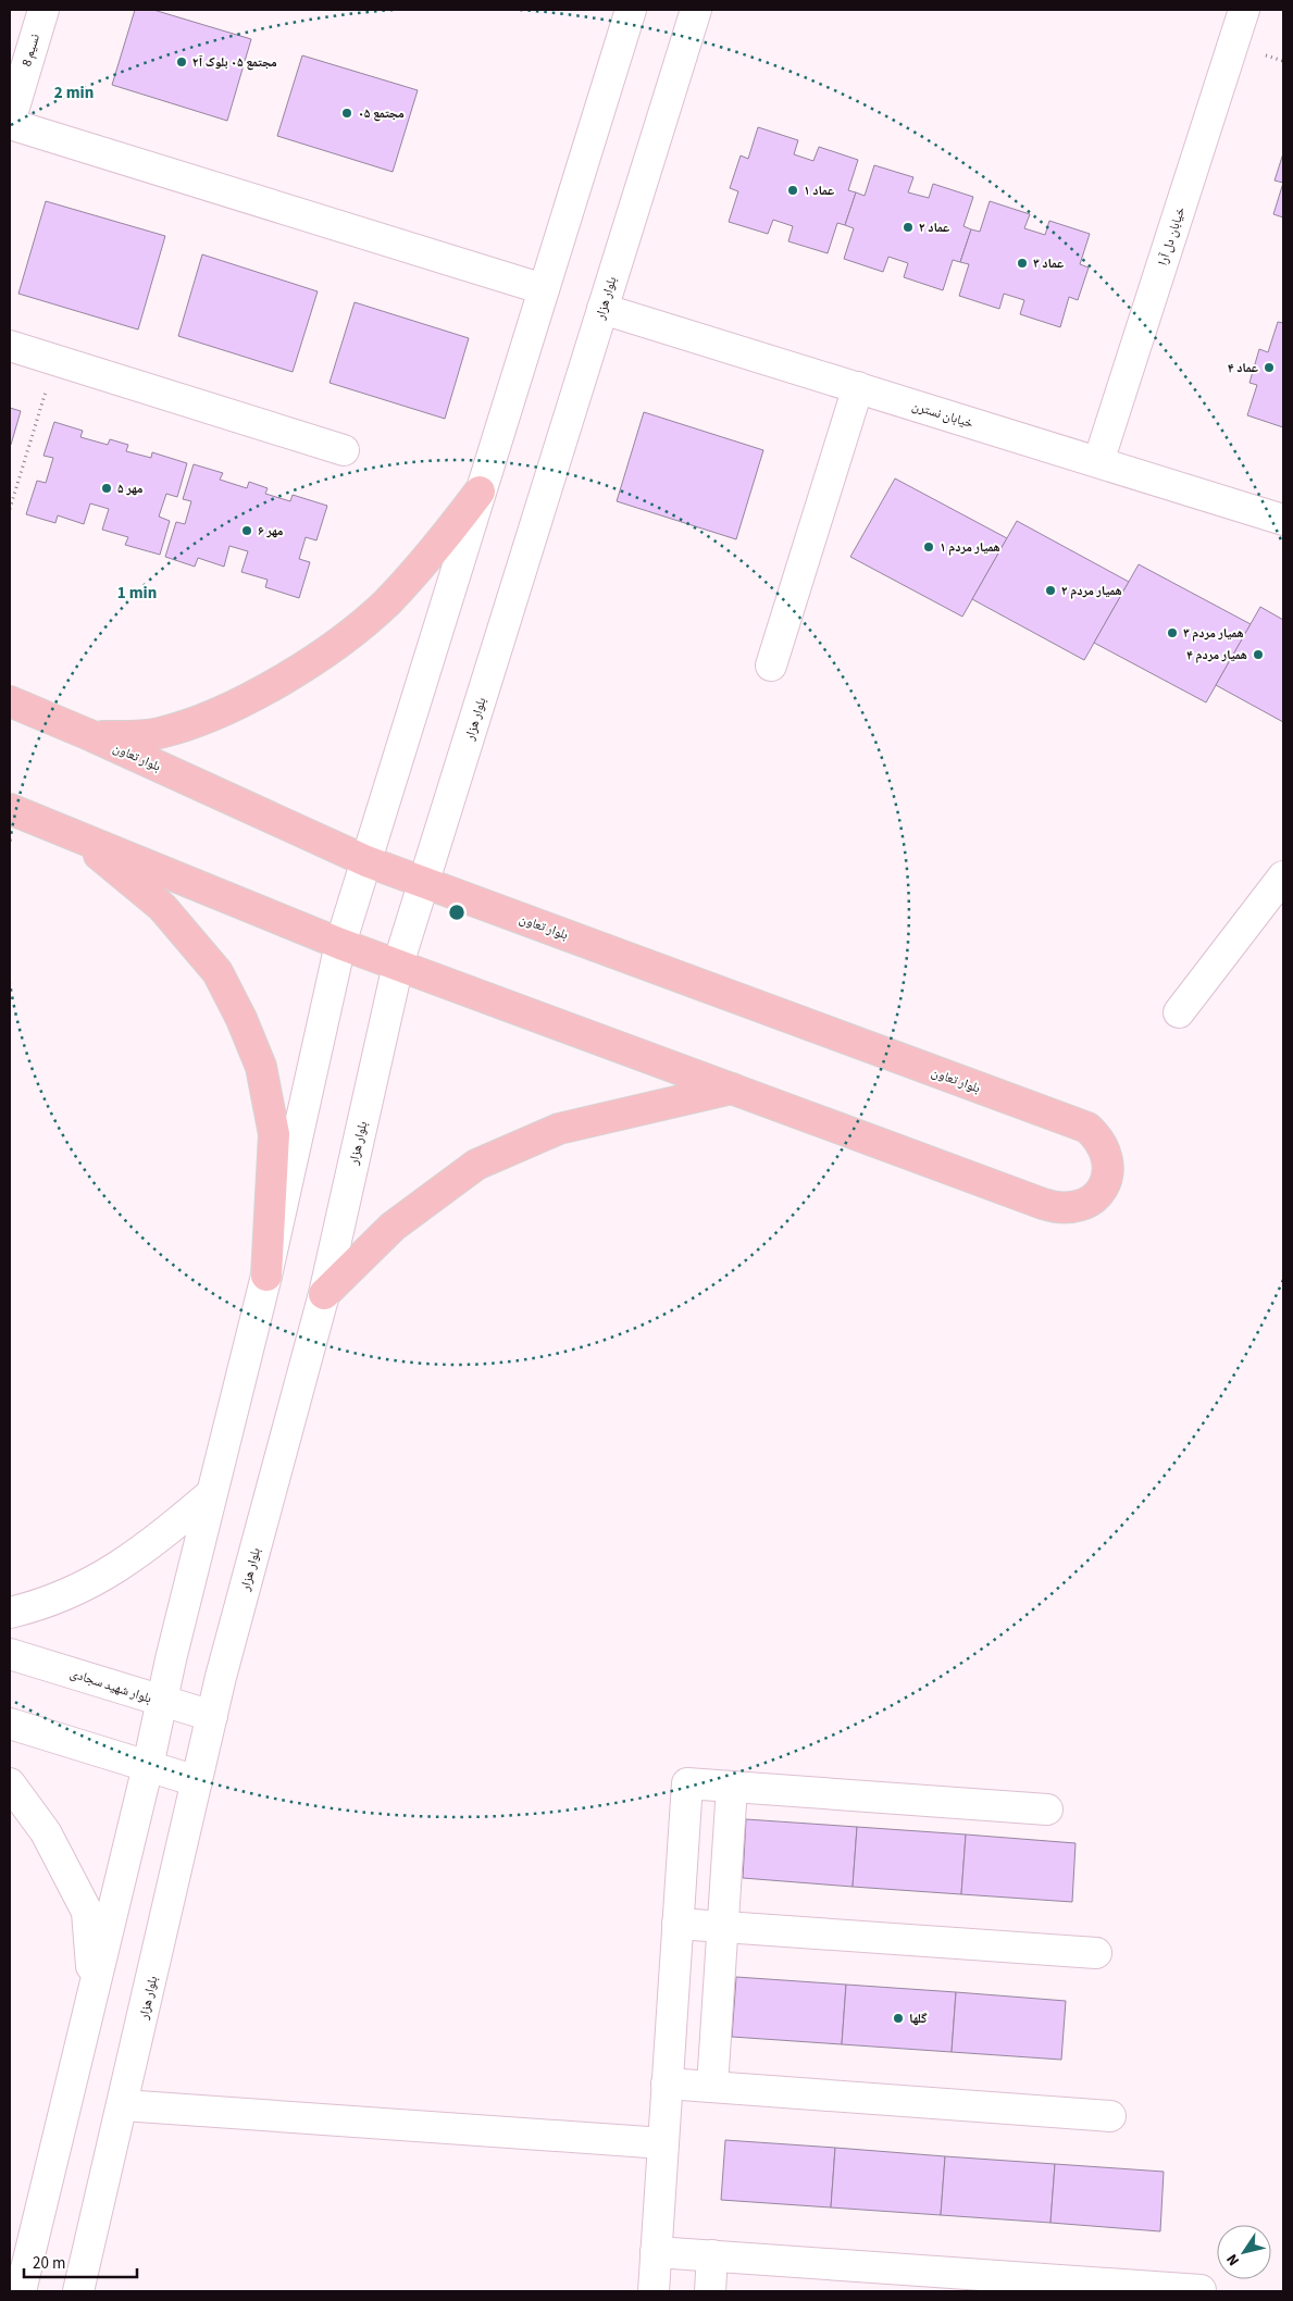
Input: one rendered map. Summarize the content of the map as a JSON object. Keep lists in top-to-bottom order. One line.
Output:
{"streets":{"main road":["بلوار تعاون"],"street":["نسیم 8","خیابان دل آرا","بلوار هزار","خیابان نسترن","بلوار شهید سجادی"]},"crossings":[["خیابان دل آرا","خیابان نسترن"],["بلوار هزار","خیابان نسترن"],["بلوار هزار","بلوار تعاون"],["بلوار هزار","بلوار شهید سجادی"]],"places":["مجتمع ۰۵ بلوک آ۲","مجتمع ۰۵","عماد ۱","عماد ۲","عماد ۳","عماد ۴","مهر ۵","مهر ۶","همیار مردم ۱","همیار مردم ۲","همیار مردم ۳","همیار مردم ۴","گلها"],"scale_bar":"20 m","north":"bottom left","rings":["2 min","1 min"]}
